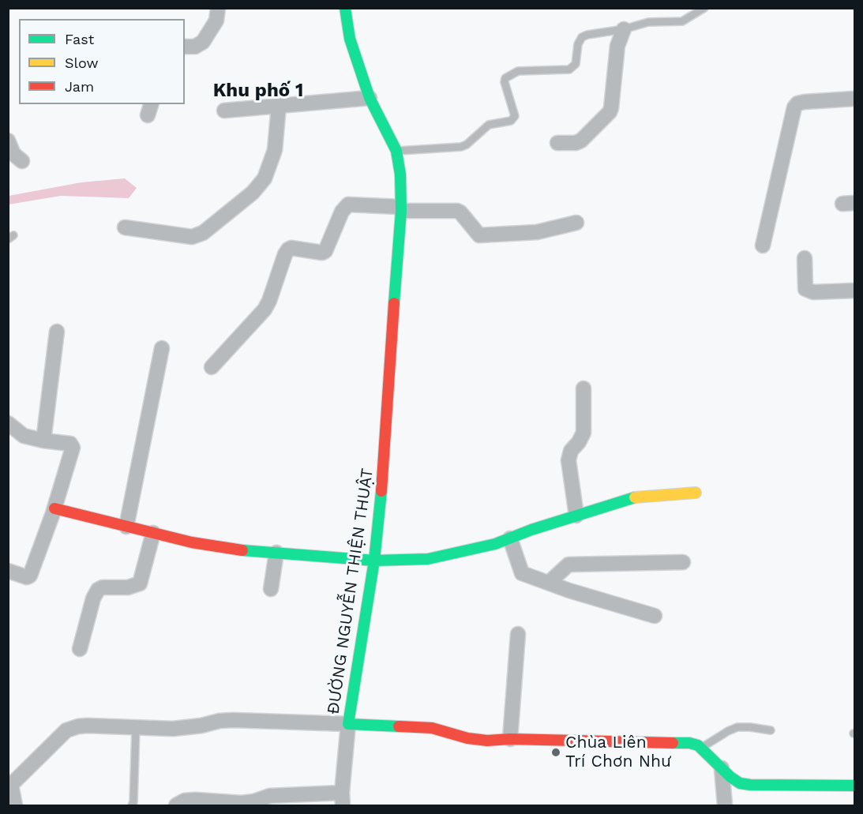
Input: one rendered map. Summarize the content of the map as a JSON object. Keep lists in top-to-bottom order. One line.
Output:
{"streets":{"street":["ĐƯỜNG NGUYỄN THIỆN THUẬT"]},"districts":["Khu phố 1"],"places":["Chùa Liên Trí Chơn Như"],"legend":["Fast","Slow","Jam"]}
